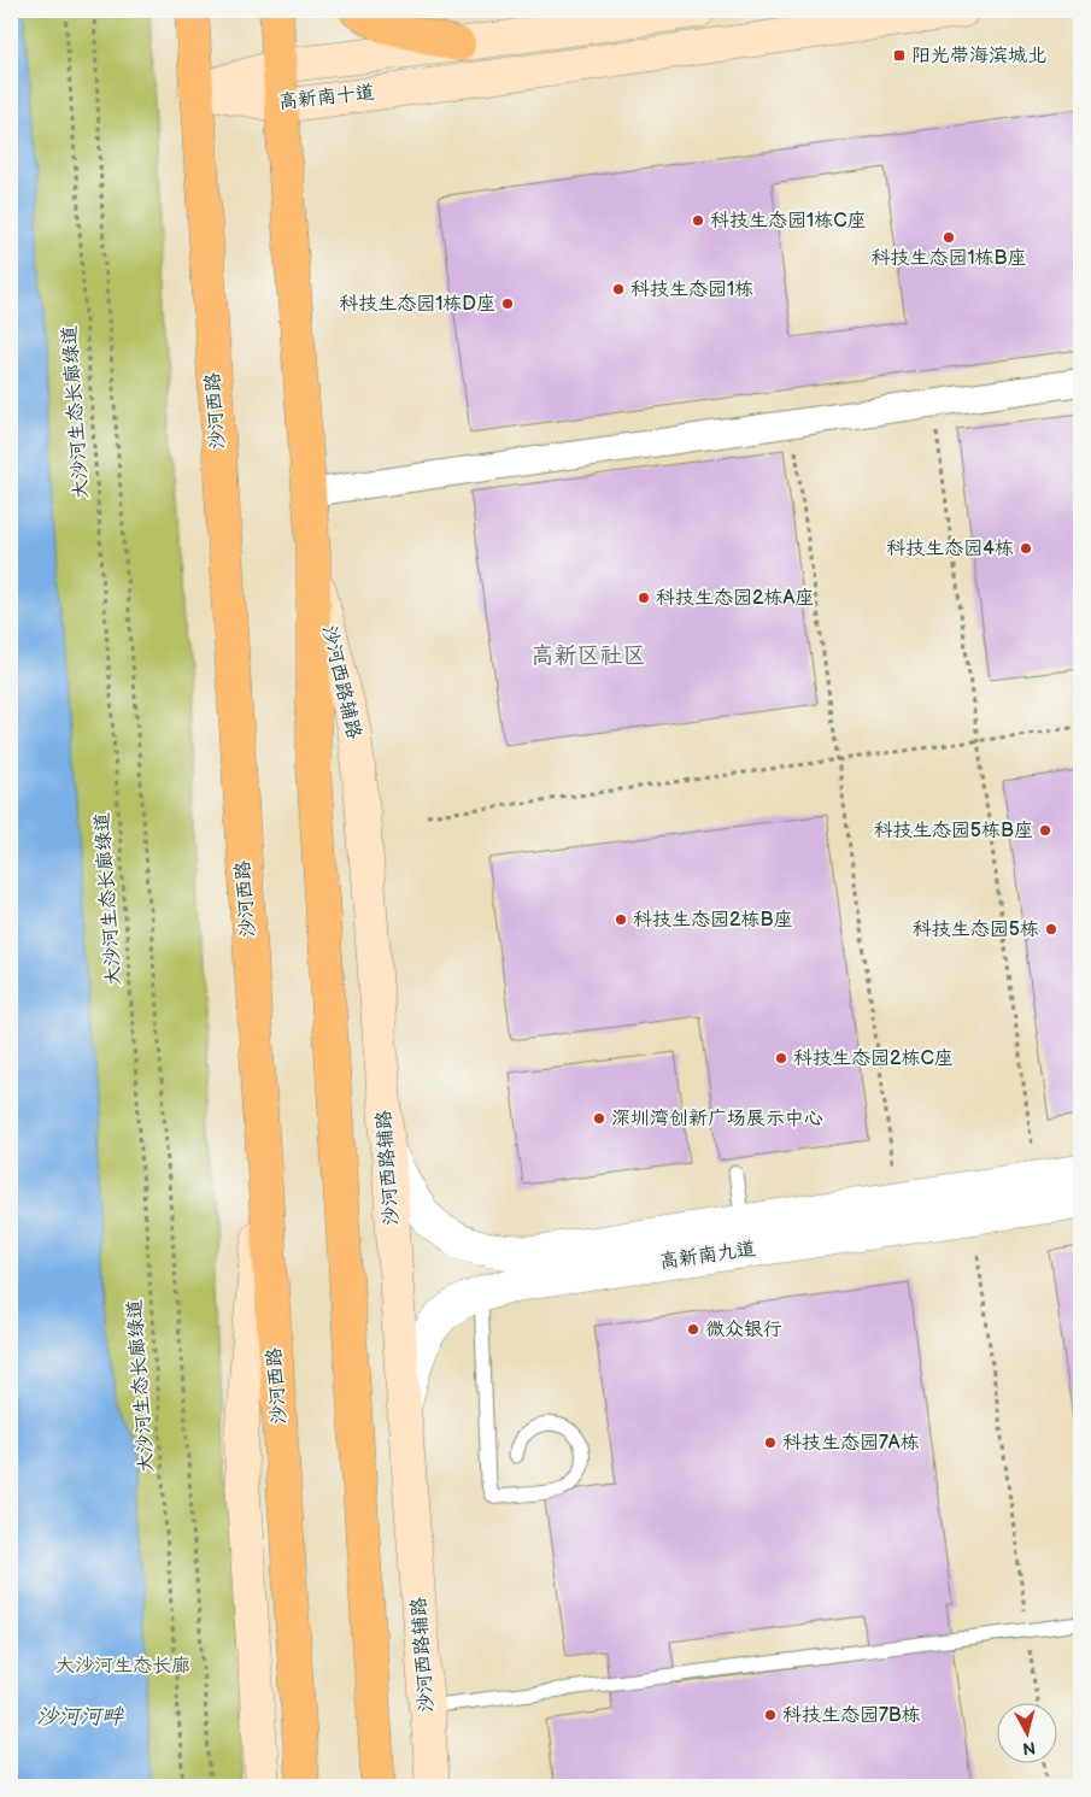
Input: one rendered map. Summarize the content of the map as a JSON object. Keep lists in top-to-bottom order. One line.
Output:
{"streets":{"main road":["高新南十道","沙河西路","沙河西路辅路"],"street":["高新南九道"],"path":["大沙河生态长廊绿道"]},"crossings":[["高新南十道","沙河西路"],["沙河西路辅路","高新南九道"]],"districts":["高新区社区"],"water":["沙河河畔"],"parks":["大沙河生态长廊"],"places":{"transit":["阳光带海滨城北"],"other":["科技生态园1栋C座","科技生态园1栋B座","科技生态园1栋","科技生态园1栋D座","科技生态园4栋","科技生态园2栋A座","科技生态园5栋B座","科技生态园2栋B座","科技生态园5栋","科技生态园2栋C座","深圳湾创新广场展示中心","微众银行","科技生态园7A栋","科技生态园7B栋"]},"north":"bottom"}
